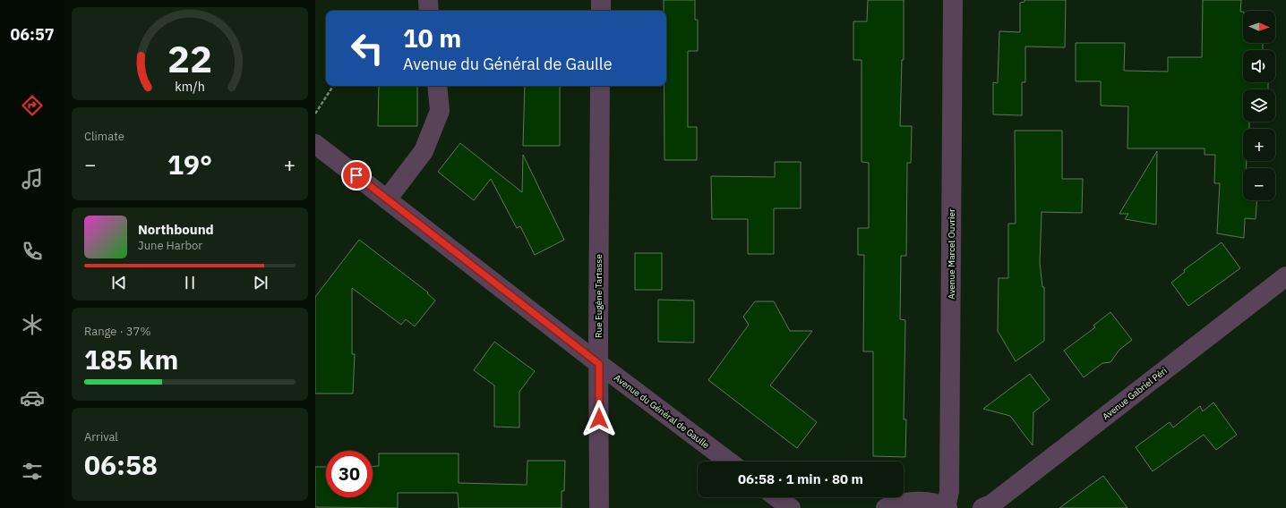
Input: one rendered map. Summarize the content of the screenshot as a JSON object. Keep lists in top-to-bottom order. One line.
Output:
{"streets":{"street":["Avenue Marcel Ouvrier","Rue Eugène Tartasse","Avenue Gabriel Péri","Avenue du Général de Gaulle"]},"crossings":[["Rue Eugène Tartasse","Avenue du Général de Gaulle"]],"north":"right","page":{"tabs":"06:57","map_buttons":["+","−"],"turn":["10 m","Avenue du Général de Gaulle"],"tile":["Climate",["Range · 37%","185 km"],["Arrival","06:58"]],"heat":["−","19°","+"],"song":["Northbound","June Harbor"],"limit":"30","trip":"06:58 · 1 min · 80 m","gauge":["22","km/h"]}}
